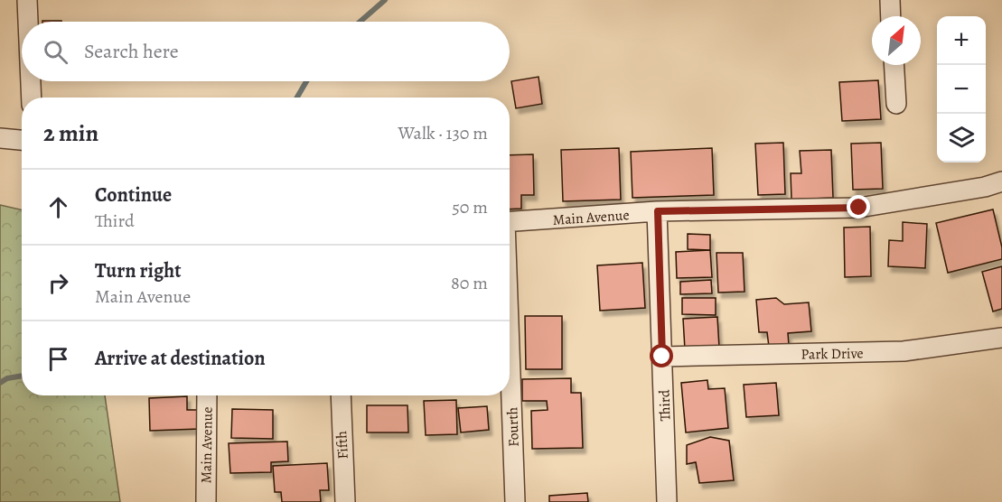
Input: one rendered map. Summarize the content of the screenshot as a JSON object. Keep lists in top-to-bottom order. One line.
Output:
{"streets":{"street":["Main Avenue","Park Drive","Third","Fourth","Fifth"]},"crossings":[["Main Avenue","Third"],["Park Drive","Third"]],"north":"top right","page":{"map_buttons":["+","−"],"search":"Search here","heading":["2 min","Walk · 130 m"],"list":[["Continue","Third","50 m"],["Turn right","Main Avenue","80 m"],"Arrive at destination"]}}
